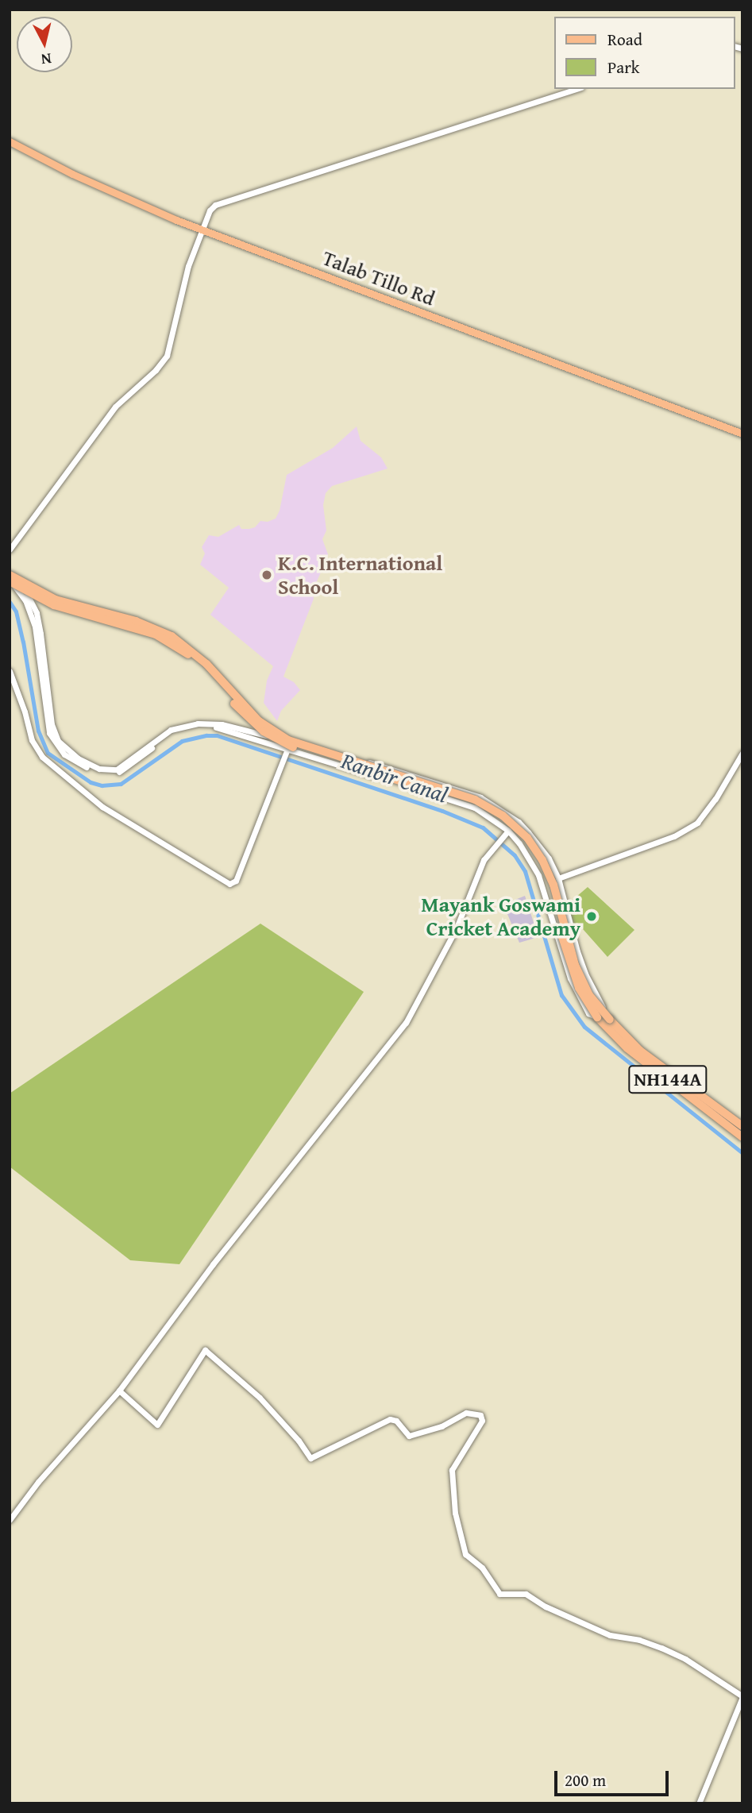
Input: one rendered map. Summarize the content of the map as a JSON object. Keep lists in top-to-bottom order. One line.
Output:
{"streets":{"highway":["NH144A"],"main road":["Talab Tillo Rd"]},"water":["Ranbir Canal"],"places":["K.C. International School","Mayank Goswami Cricket Academy"],"legend":["Road","Park"],"scale_bar":"200 m","north":"bottom"}
